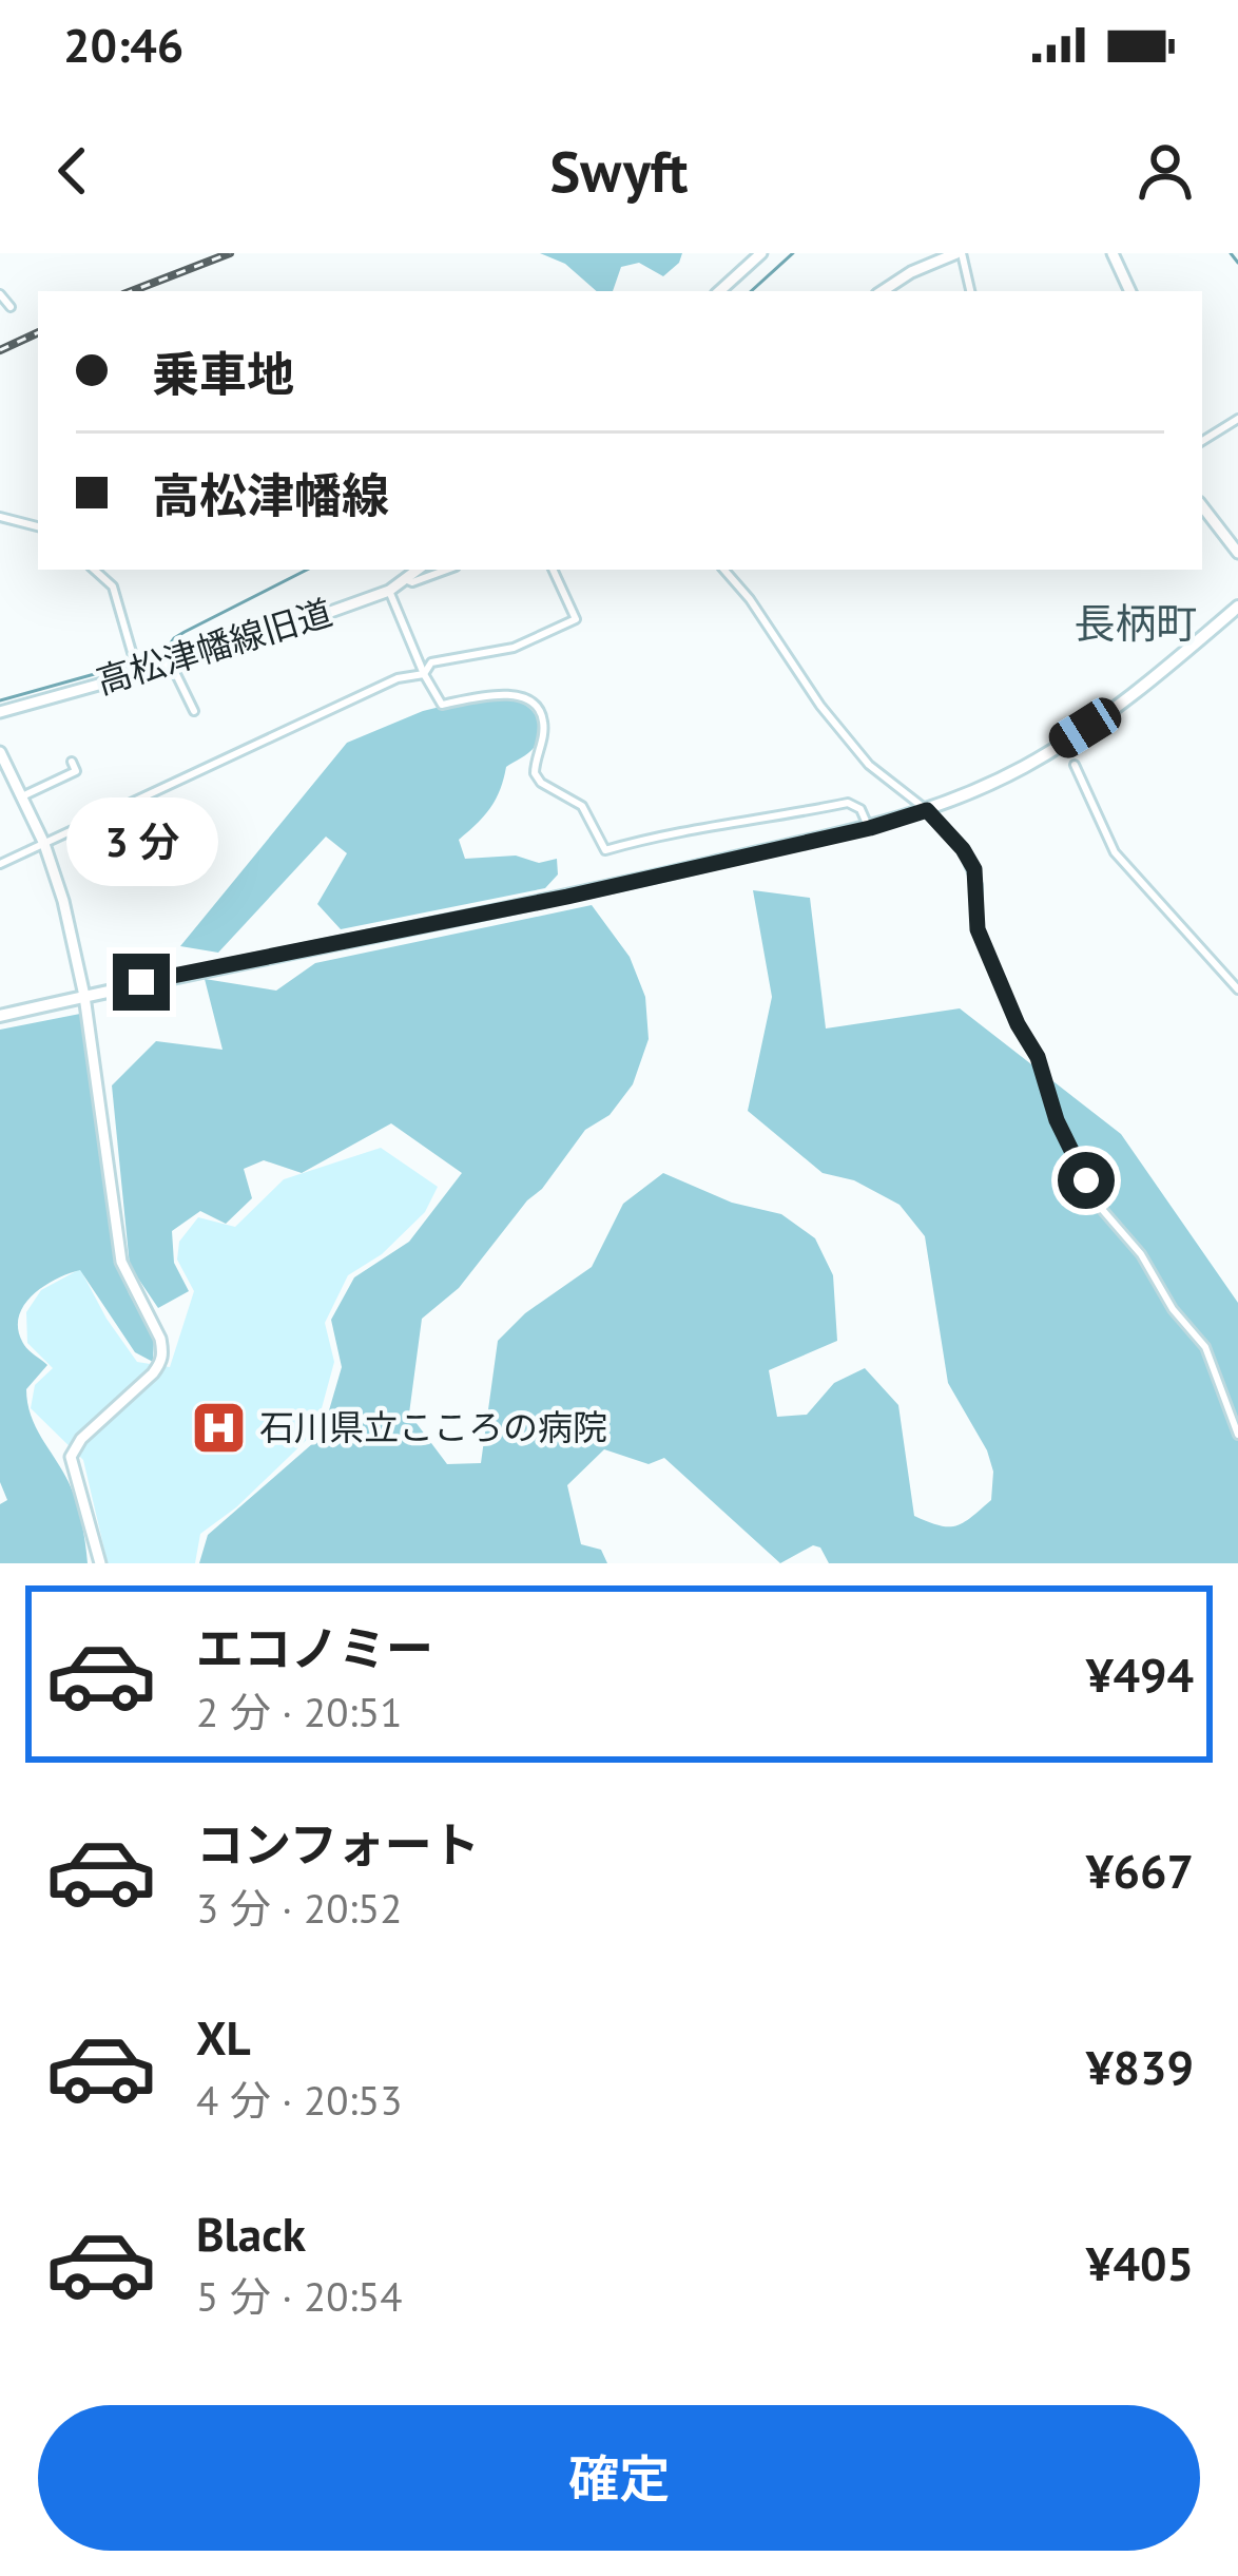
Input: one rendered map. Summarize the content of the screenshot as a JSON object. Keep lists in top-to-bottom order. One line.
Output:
{"streets":{"street":["高松津幡線旧道"]},"districts":["長柄町"],"places":{"hospital":["石川県立こころの病院"]},"page":{"status":"20:46","header":"Swyft","banner":["乗車地","高松津幡線"],"bubble":"3 分","list":[{"name":"エコノミー","note":"2 分 · 20:51","value":"¥494"},{"name":"コンフォート","note":"3 分 · 20:52","value":"¥667"},{"name":"XL","note":"4 分 · 20:53","value":"¥839"},{"name":"Black","note":"5 分 · 20:54","value":"¥405"}],"buttons":"確定"}}
